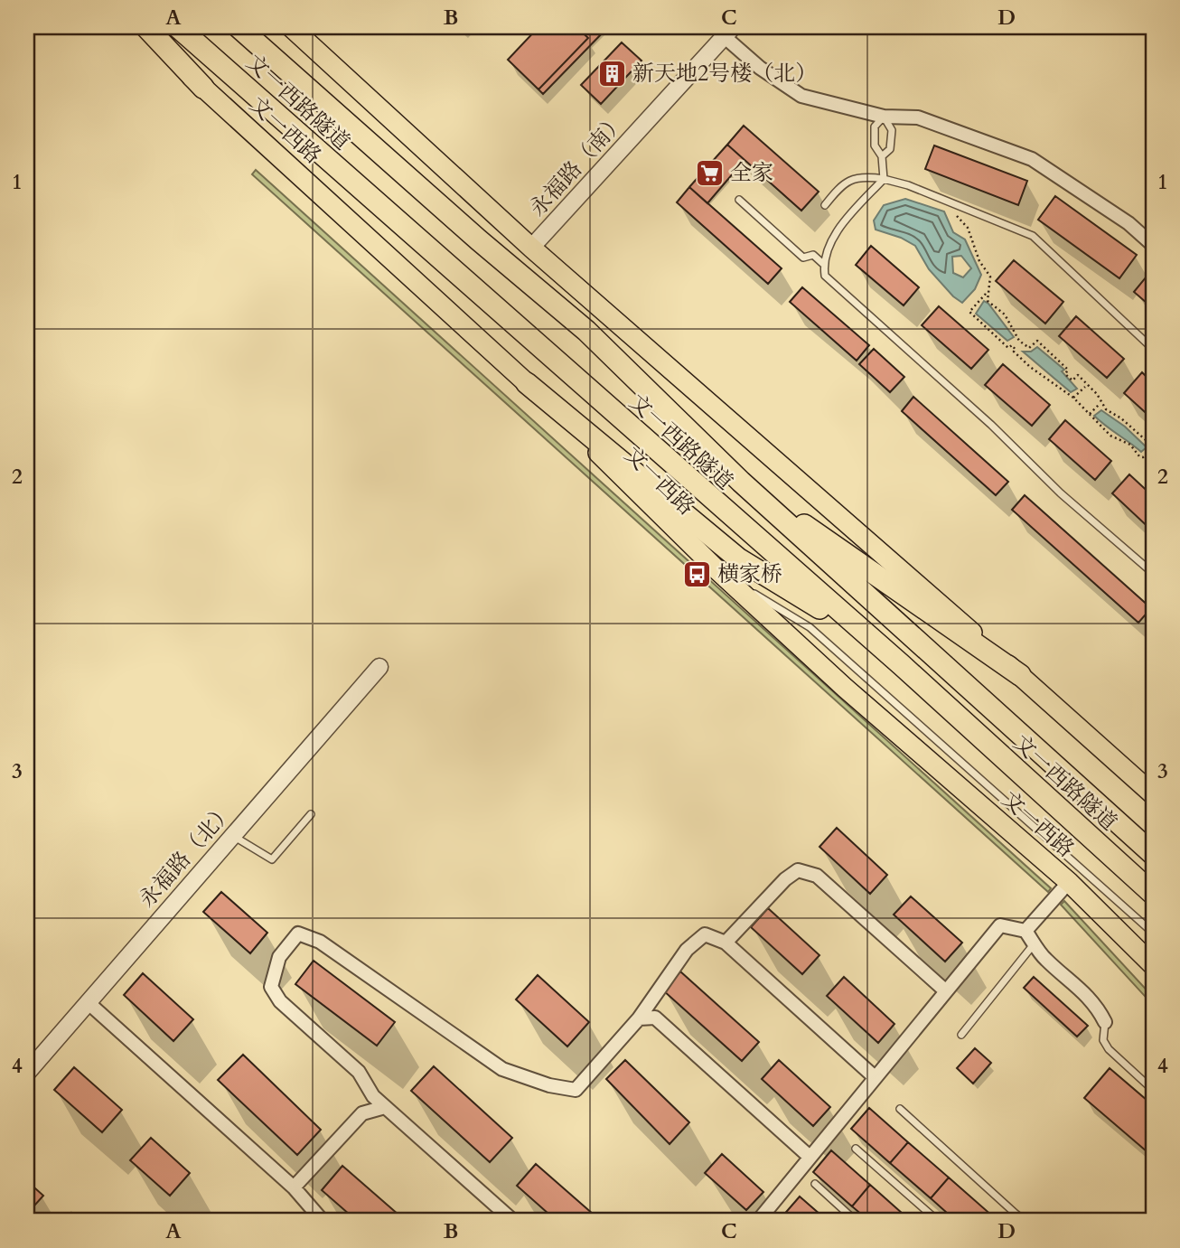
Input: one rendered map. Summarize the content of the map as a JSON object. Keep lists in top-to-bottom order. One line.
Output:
{"streets":{"highway":["文一西路隧道"],"main road":["文一西路"],"street":["永福路（南）","永福路（北）"]},"places":{"building":["新天地2号楼（北）"],"supermarket":["全家"],"bus stop":["横家桥"]},"grid":{"columns":["A","B","C","D"],"rows":["1","2","3","4"]}}
